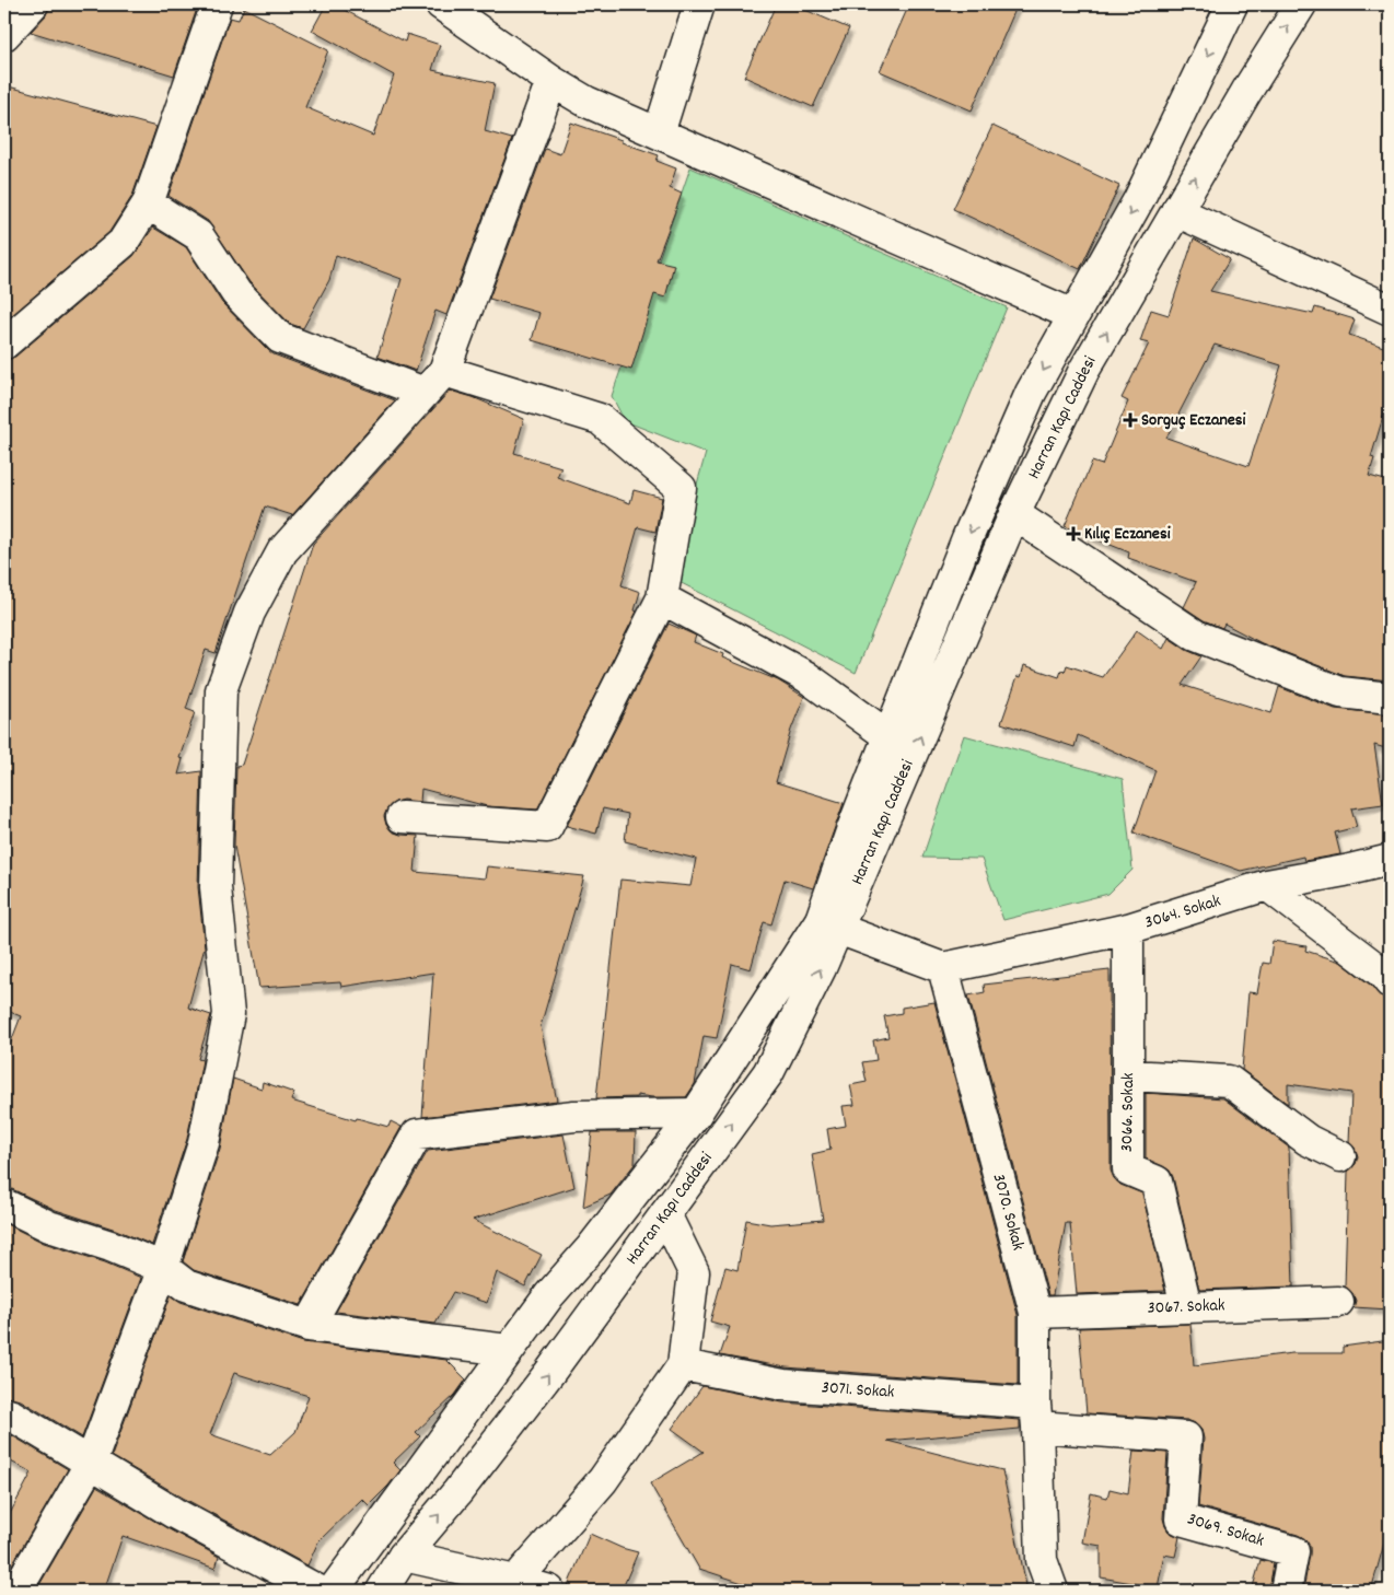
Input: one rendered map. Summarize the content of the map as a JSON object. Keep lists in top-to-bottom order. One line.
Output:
{"streets":{"street":["Harran Kapı Caddesi","3064. Sokak","3066. Sokak","3070. Sokak","3067. Sokak","3071. Sokak","3069. Sokak"]},"crossings":[["3064. Sokak","3066. Sokak"],["3064. Sokak","3070. Sokak"],["3066. Sokak","3067. Sokak"],["3070. Sokak","3067. Sokak"],["3070. Sokak","3071. Sokak"],["3070. Sokak","3069. Sokak"],["3071. Sokak","3069. Sokak"]],"places":{"health":["Sorguç Eczanesi","Kılıç Eczanesi"]}}
